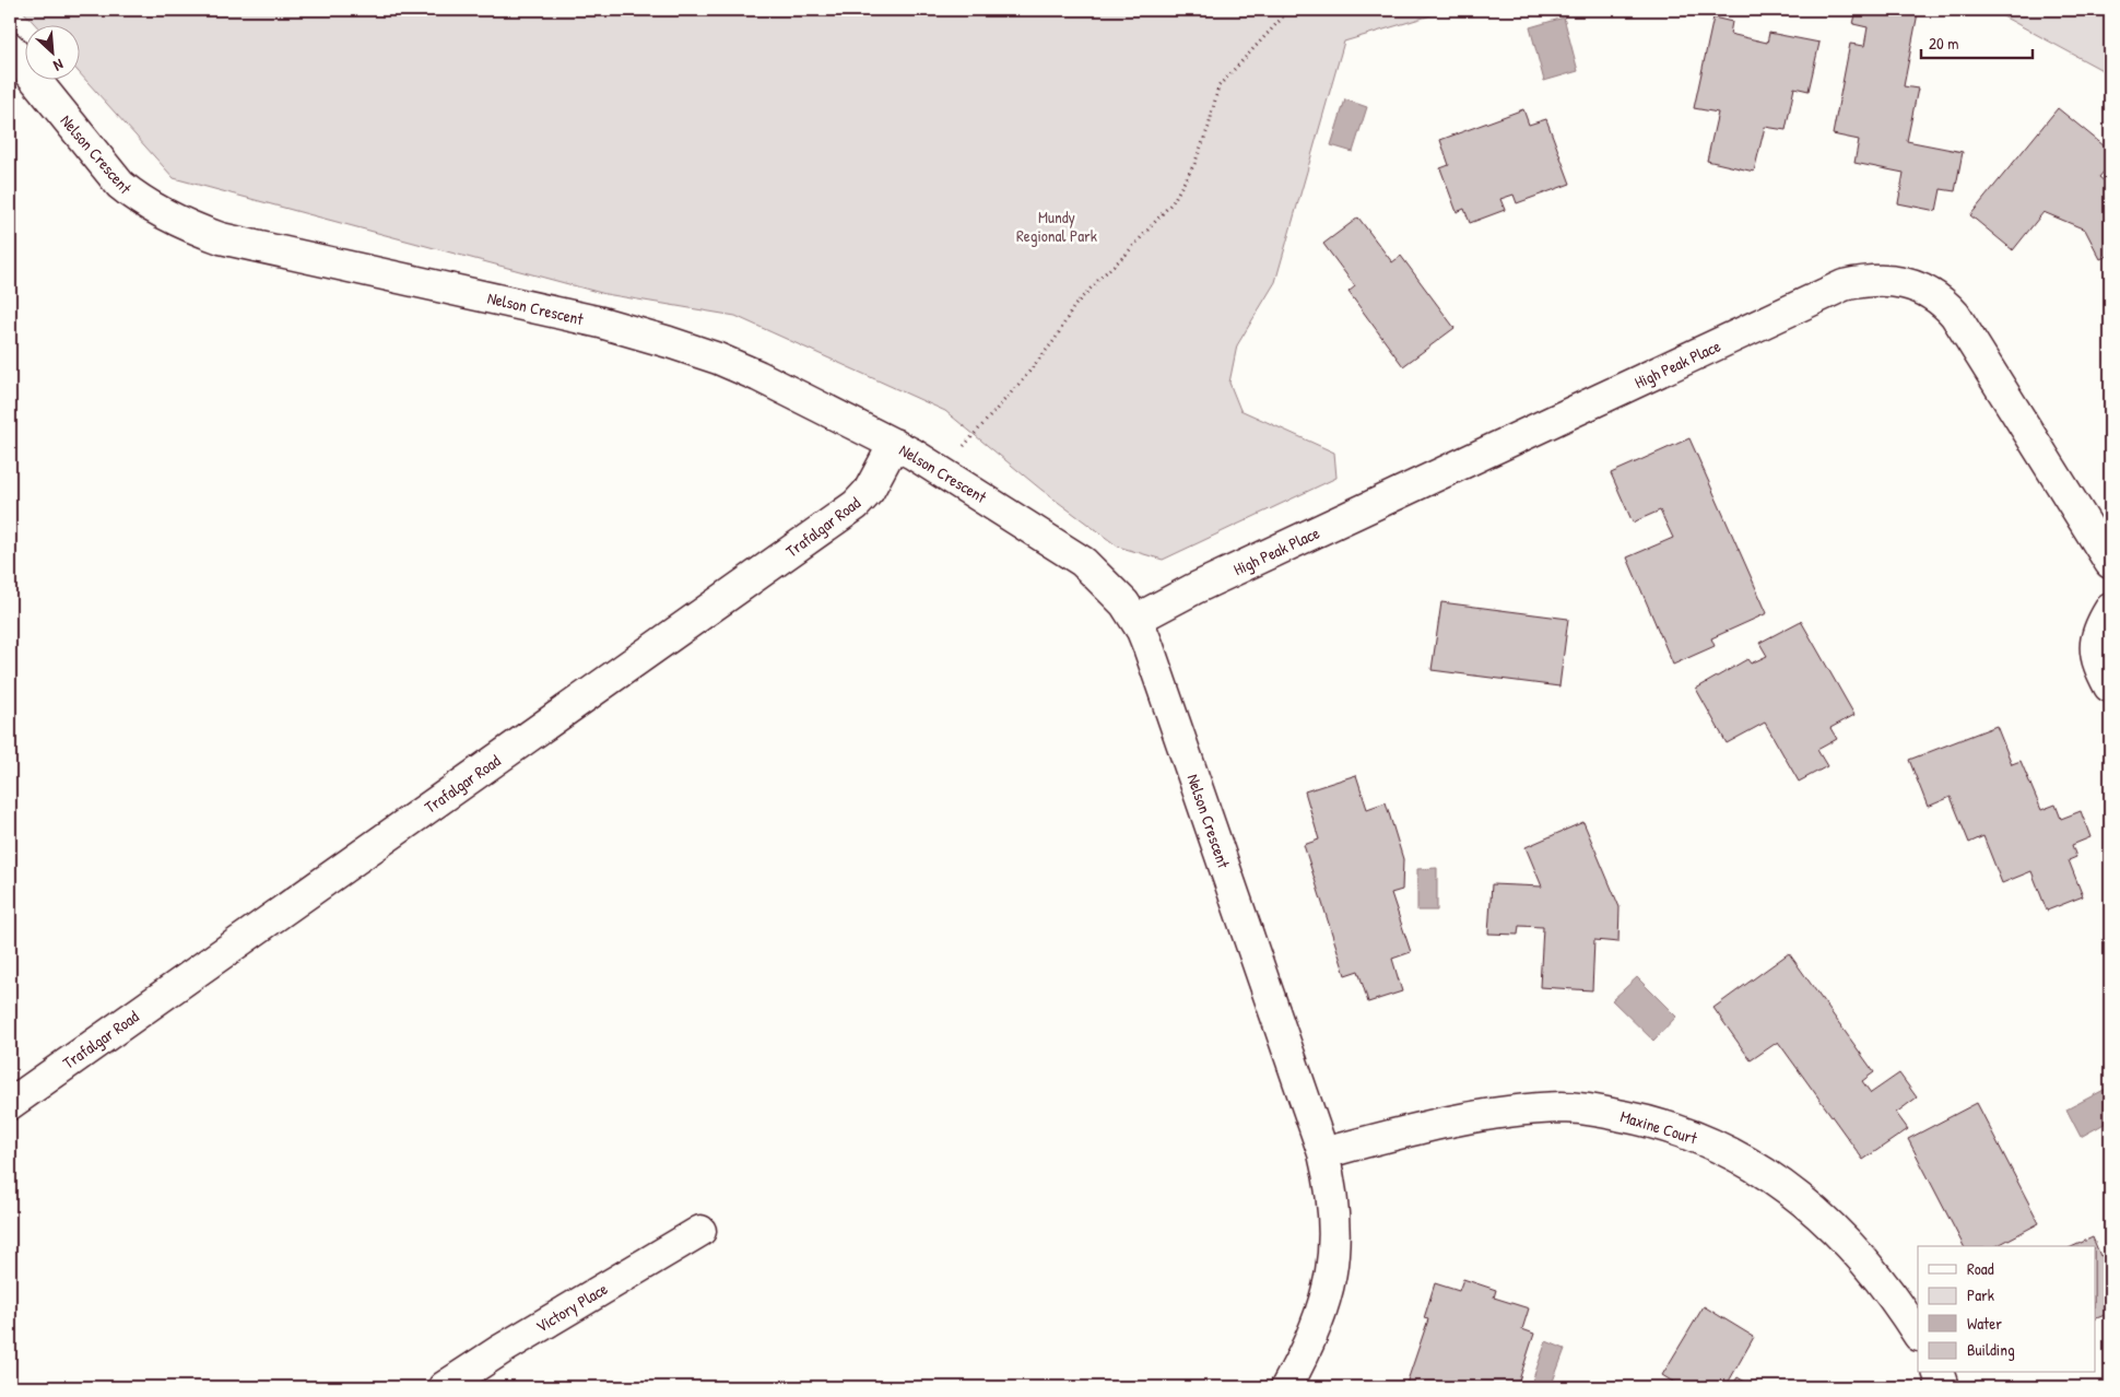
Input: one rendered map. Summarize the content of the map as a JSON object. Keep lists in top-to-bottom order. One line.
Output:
{"streets":{"street":["Nelson Crescent","High Peak Place","Trafalgar Road","Maxine Court","Victory Place"]},"crossings":[["Nelson Crescent","High Peak Place"],["Nelson Crescent","Trafalgar Road"],["Nelson Crescent","Maxine Court"]],"parks":["Mundy Regional Park"],"legend":["Road","Park","Water","Building"],"scale_bar":"20 m","north":"bottom right"}
